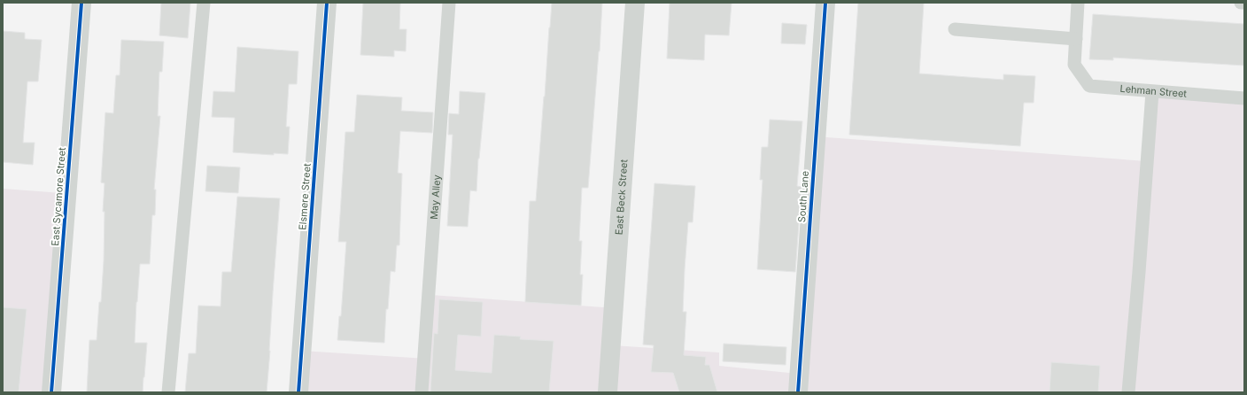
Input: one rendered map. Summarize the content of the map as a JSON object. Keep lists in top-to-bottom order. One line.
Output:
{"streets":{"street":["East Sycamore Street","Elsmere Street","South Lane","East Beck Street"],"lane":["Lehman Street","May Alley"]}}
